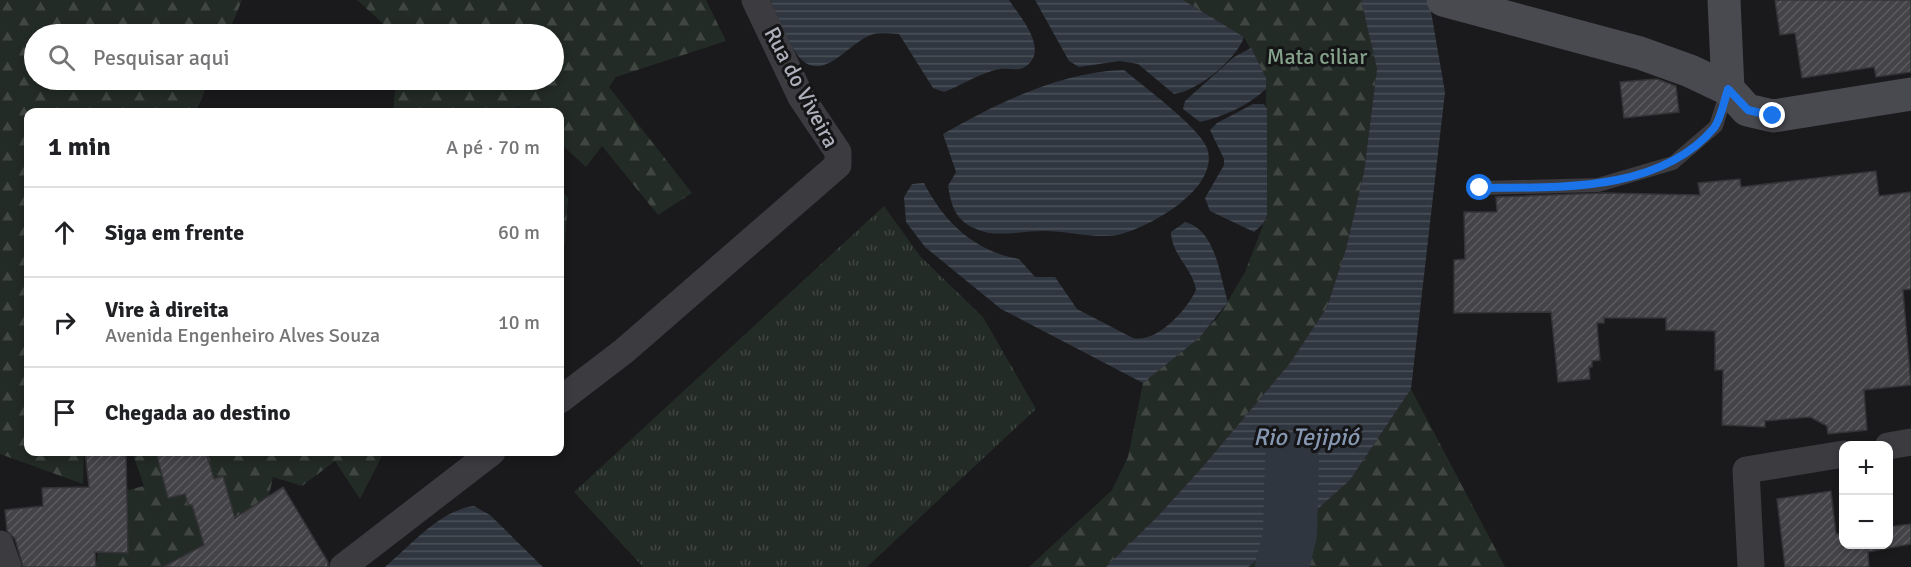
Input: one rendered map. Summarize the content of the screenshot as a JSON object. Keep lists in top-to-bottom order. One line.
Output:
{"streets":{"street":["Rua do Viveira"]},"water":["Rio Tejipió"],"parks":["Mata ciliar"],"page":{"search":"Pesquisar aqui","heading":["1 min","A pé · 70 m"],"list":[["Siga em frente","60 m"],["Vire à direita","Avenida Engenheiro Alves Souza","10 m"],"Chegada ao destino"],"map_buttons":["+","−"]}}
